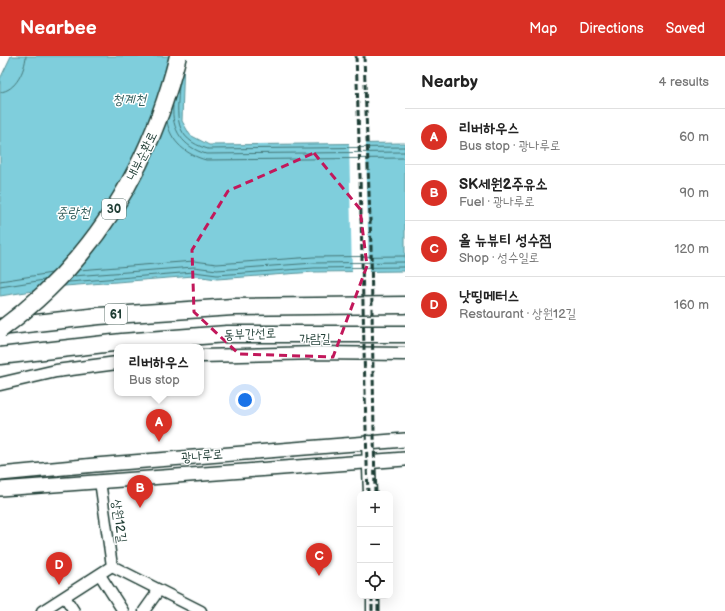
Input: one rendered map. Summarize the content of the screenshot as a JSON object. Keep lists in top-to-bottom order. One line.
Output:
{"streets":{"highway":["내부순환로","30","61","동부간선로"],"main road":["광나루로"],"street":["가람길","상원12길"]},"crossings":[["내부순환로","동부간선로"],["광나루로","상원12길"]],"water":["청계천","중랑천"],"page":{"header":"Nearbee","nav":["Map","Directions","Saved"],"heading":["Nearby","4 results"],"list":[{"mark":"A","name":"리버하우스","note":"Bus stop · 광나루로","value":"60 m"},{"mark":"B","name":"SK세원2주유소","note":"Fuel · 광나루로","value":"90 m"},{"mark":"C","name":"올 뉴뷰티 성수점","note":"Shop · 성수일로","value":"120 m"},{"mark":"D","name":"낫띵메터스","note":"Restaurant · 상원12길","value":"160 m"}],"popup":["리버하우스","Bus stop"],"pins":["A","B","C","D"],"map_buttons":["+","−"]}}
